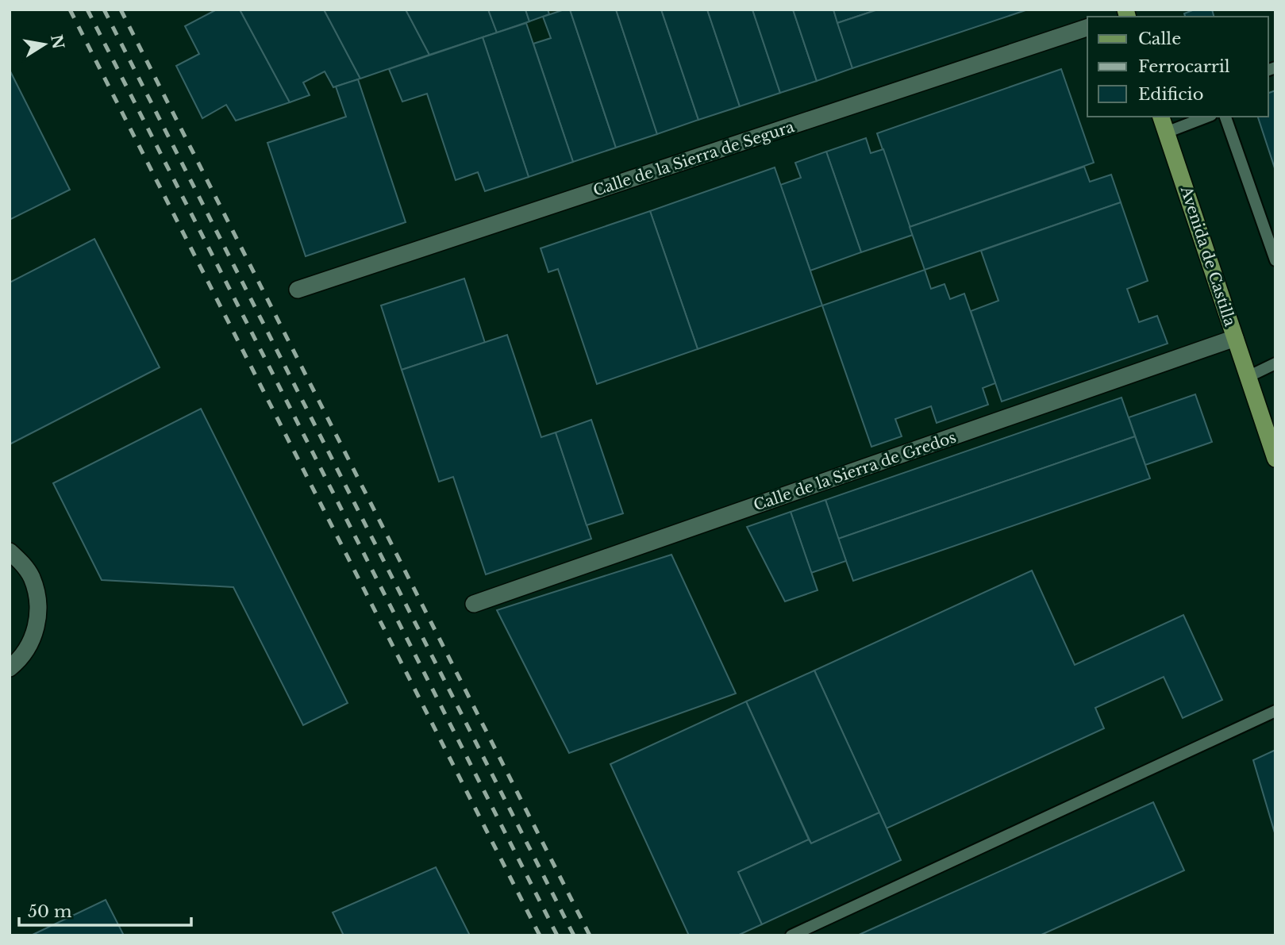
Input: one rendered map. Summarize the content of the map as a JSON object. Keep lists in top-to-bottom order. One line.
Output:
{"streets":{"main road":["Avenida de Castilla"],"street":["Calle de la Sierra de Segura","Calle de la Sierra de Gredos"]},"crossings":[["Avenida de Castilla","Calle de la Sierra de Gredos"]],"legend":["Calle","Ferrocarril","Edificio"],"scale_bar":"50 m","north":"right"}
